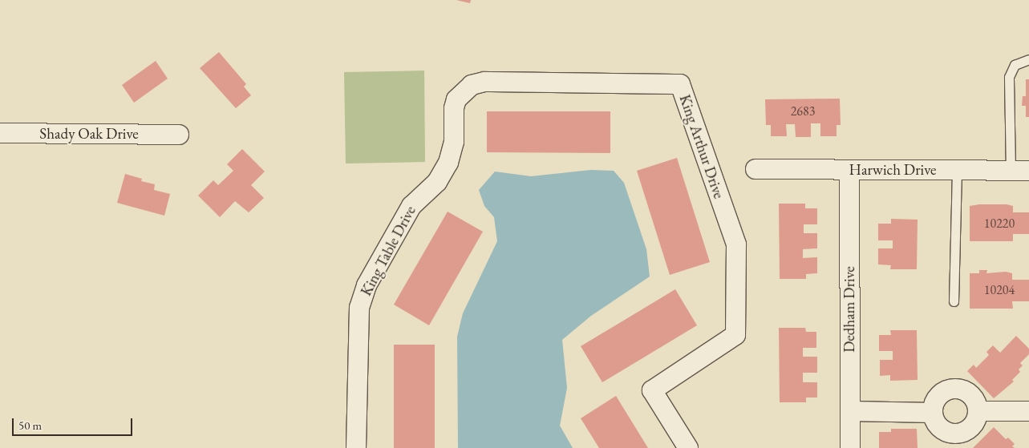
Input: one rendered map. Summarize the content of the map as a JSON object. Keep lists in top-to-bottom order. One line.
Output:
{"streets":{"street":["Shady Oak Drive","King Arthur Drive","Harwich Drive","King Table Drive","Dedham Drive"]},"crossings":[["King Arthur Drive","King Table Drive"],["Harwich Drive","Dedham Drive"]],"house_numbers":["2683","10220","10204"],"scale_bar":"50 m"}
